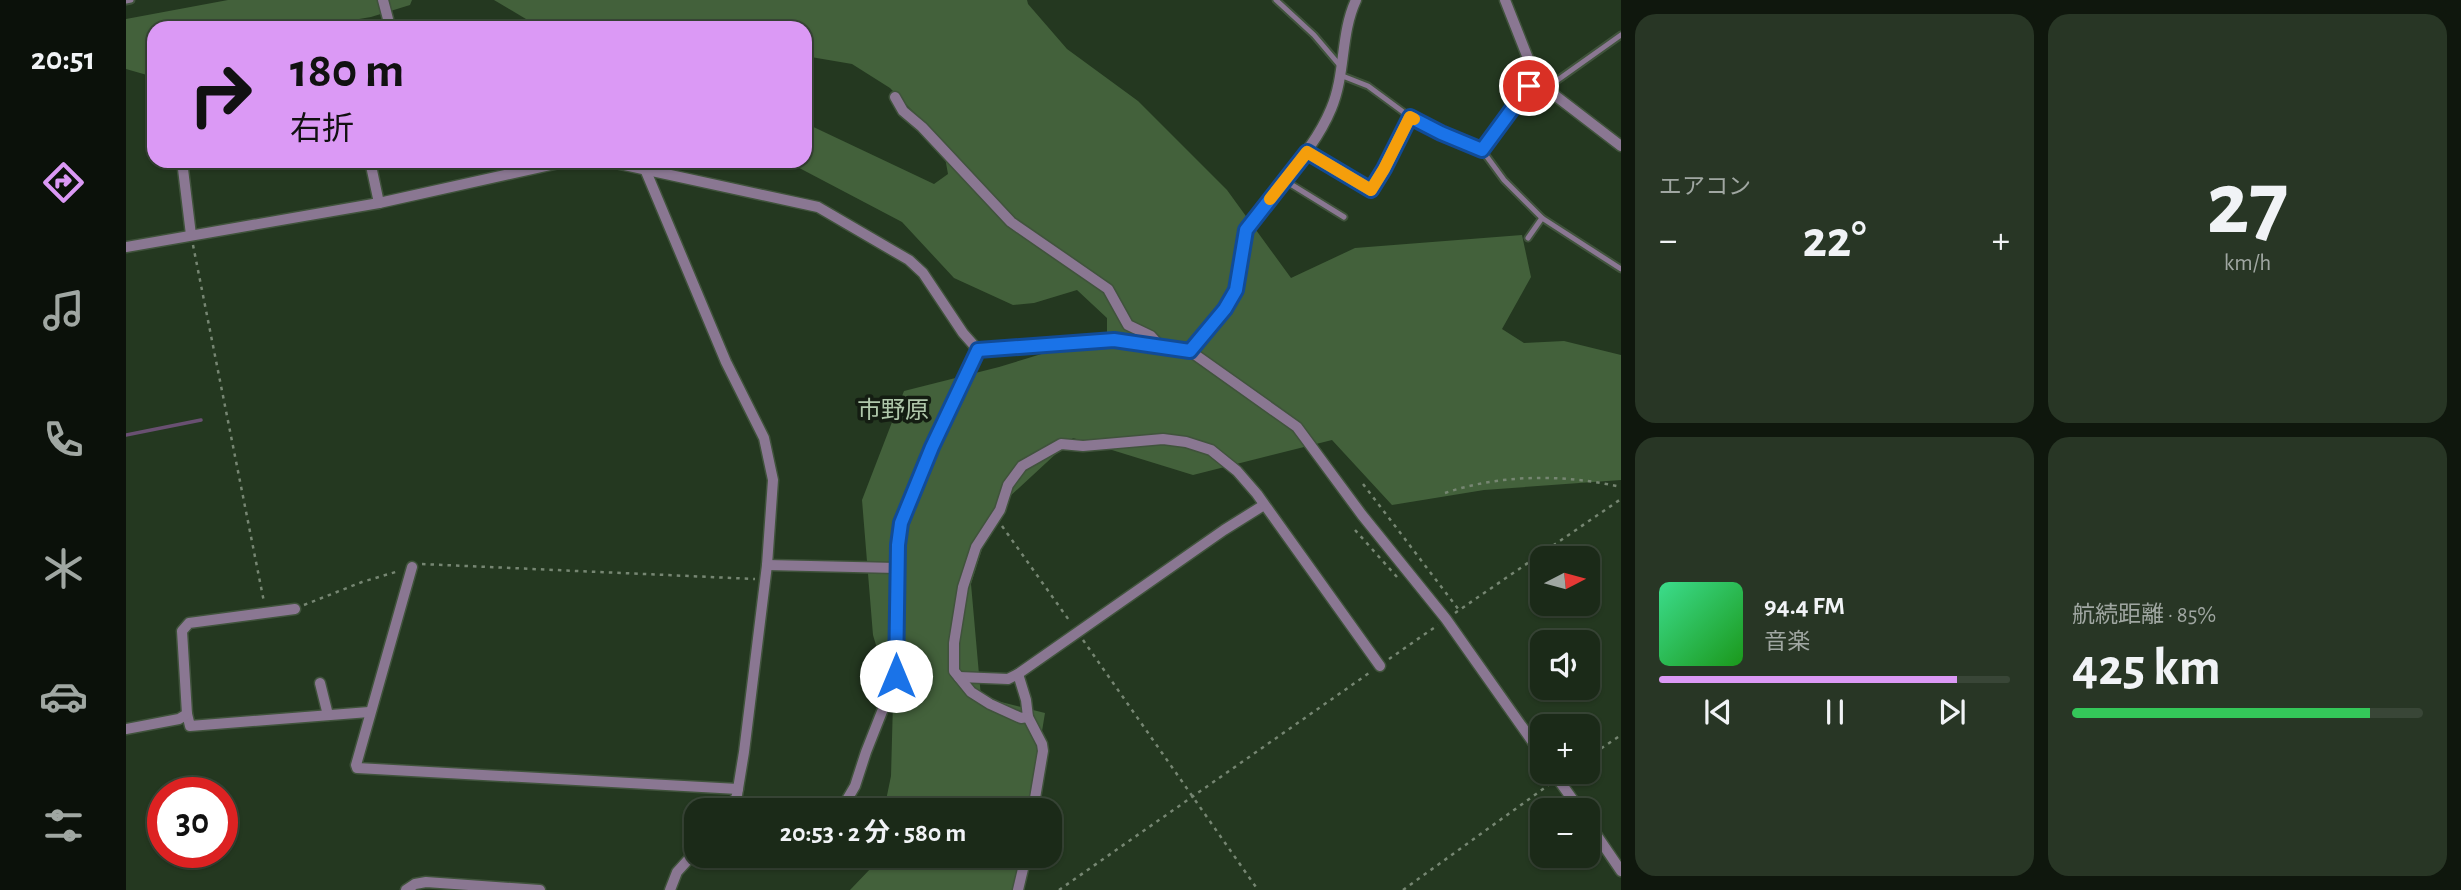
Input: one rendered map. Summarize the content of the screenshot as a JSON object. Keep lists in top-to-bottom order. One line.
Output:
{"districts":["市野原"],"north":"right","page":{"tabs":"20:51","tile":["エアコン",["27","km/h"],["航続距離 · 85%","425 km"]],"turn":["180 m","右折"],"heat":["−","22°","+"],"map_buttons":["+","−"],"song":["94.4 FM","音楽"],"limit":"30","trip":"20:53 · 2 分 · 580 m"}}
